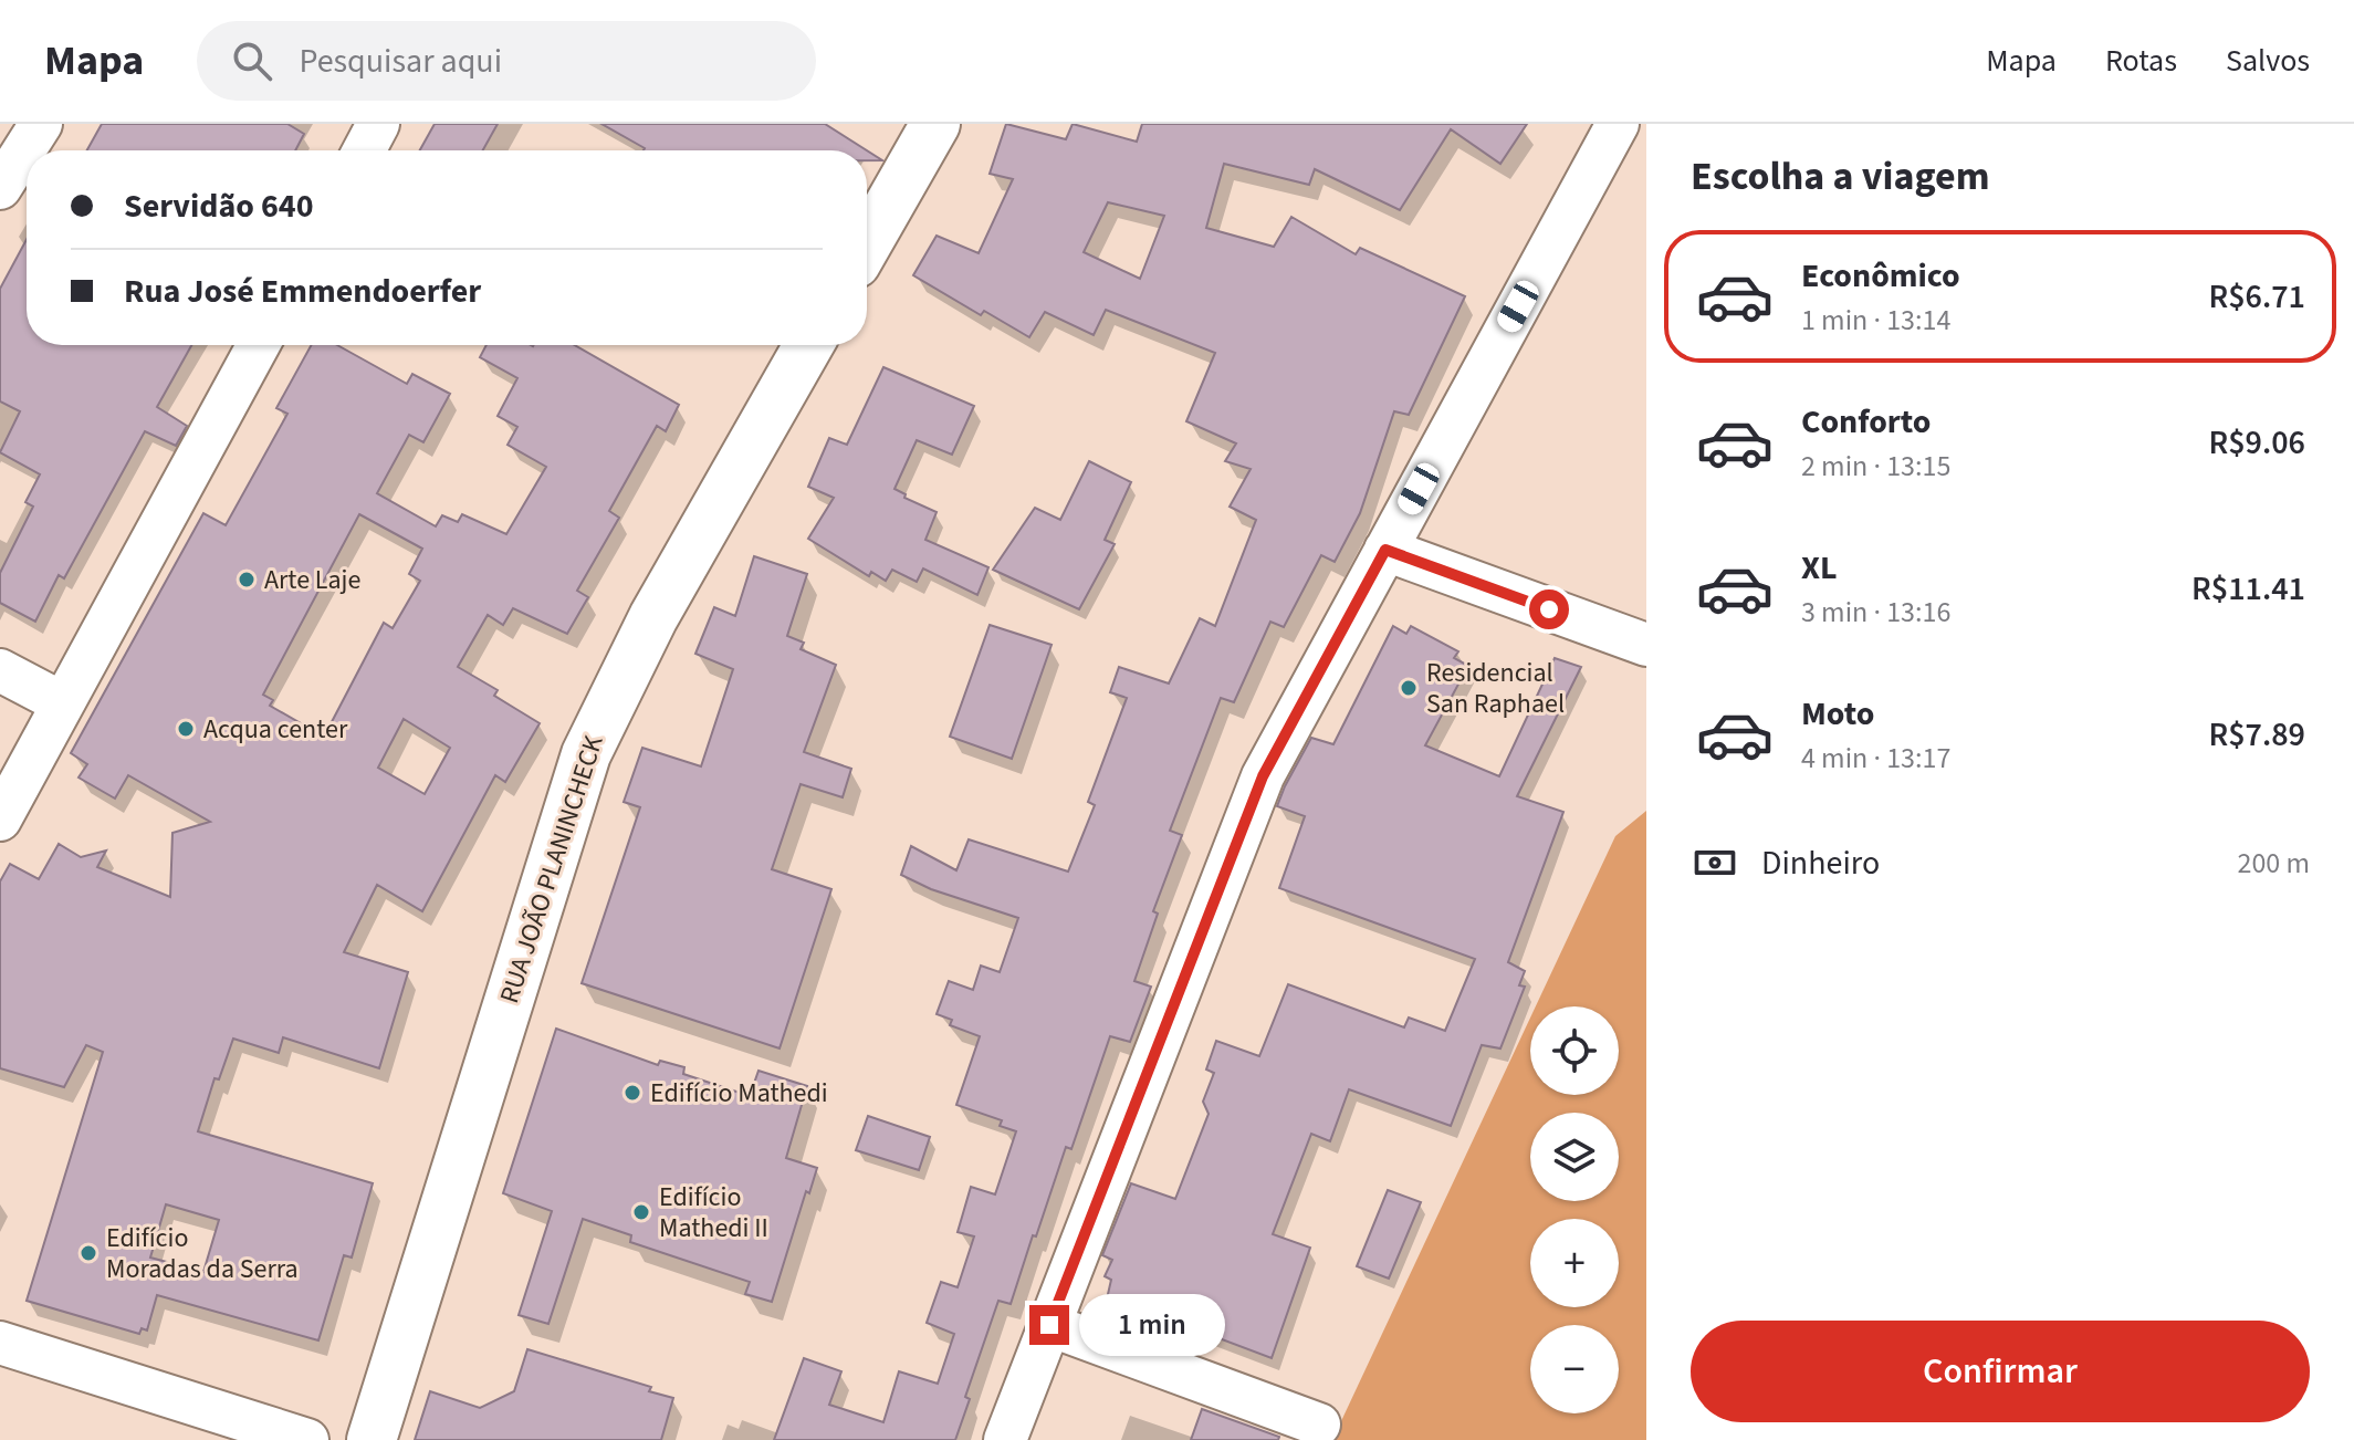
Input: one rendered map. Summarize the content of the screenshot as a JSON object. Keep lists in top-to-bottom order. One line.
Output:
{"streets":{"main road":["RUA JOÃO PLANINCHECK"]},"places":["Arte Laje","Residencial San Raphael","Acqua center","Edifício Mathedi","Edifício Mathedi II","Edifício Moradas da Serra"],"page":{"header":"Mapa","search":"Pesquisar aqui","nav":["Mapa","Rotas","Salvos"],"heading":"Escolha a viagem","banner":["Servidão 640","Rua José Emmendoerfer"],"list":[{"name":"Econômico","note":"1 min · 13:14","value":"R$6.71"},{"name":"Conforto","note":"2 min · 13:15","value":"R$9.06"},{"name":"XL","note":"3 min · 13:16","value":"R$11.41"},{"name":"Moto","note":"4 min · 13:17","value":"R$7.89"}],"pay":["Dinheiro","200 m"],"map_buttons":["+","−"],"bubble":"1 min","buttons":"Confirmar"}}
